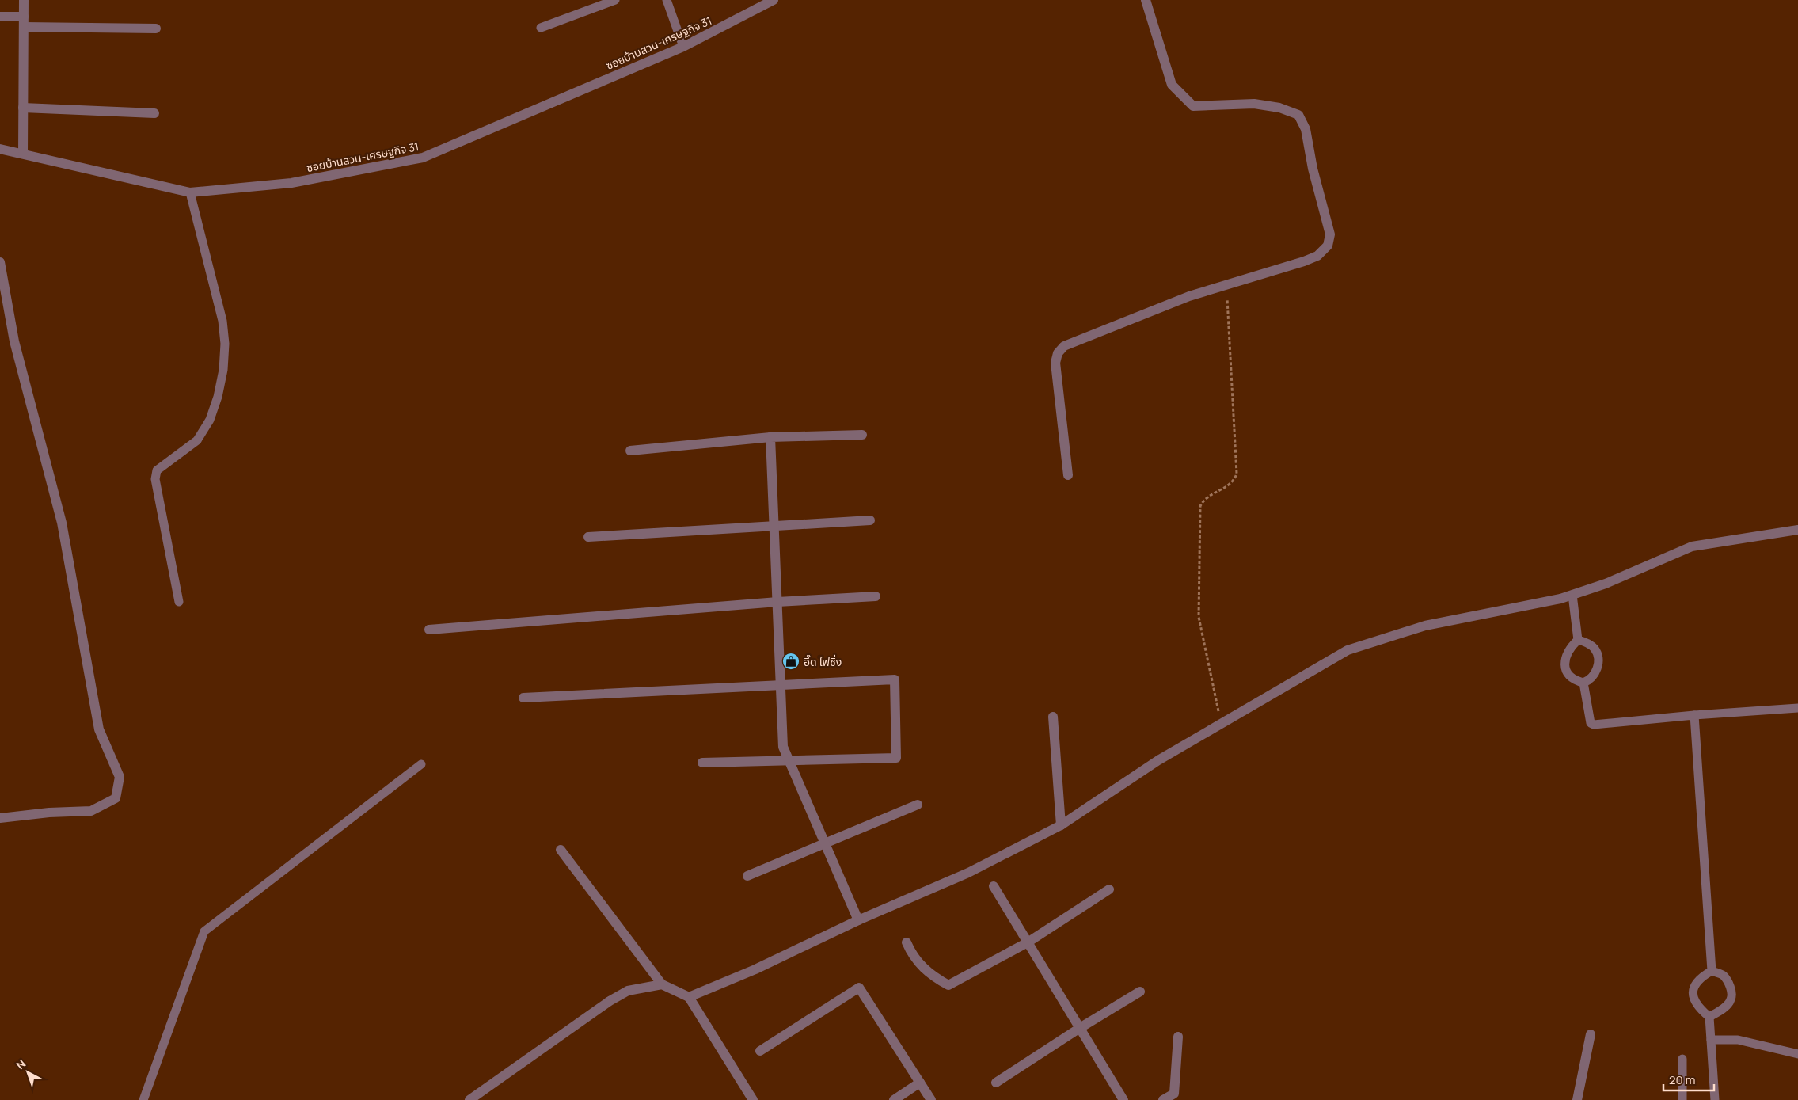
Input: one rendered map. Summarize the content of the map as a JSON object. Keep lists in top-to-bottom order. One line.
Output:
{"streets":{"street":["ซอยบ้านสวน-เศรษฐกิจ 31"]},"places":{"shop":["อี๊ด ไฟซิ่ง"]},"scale_bar":"20 m","north":"top left"}
